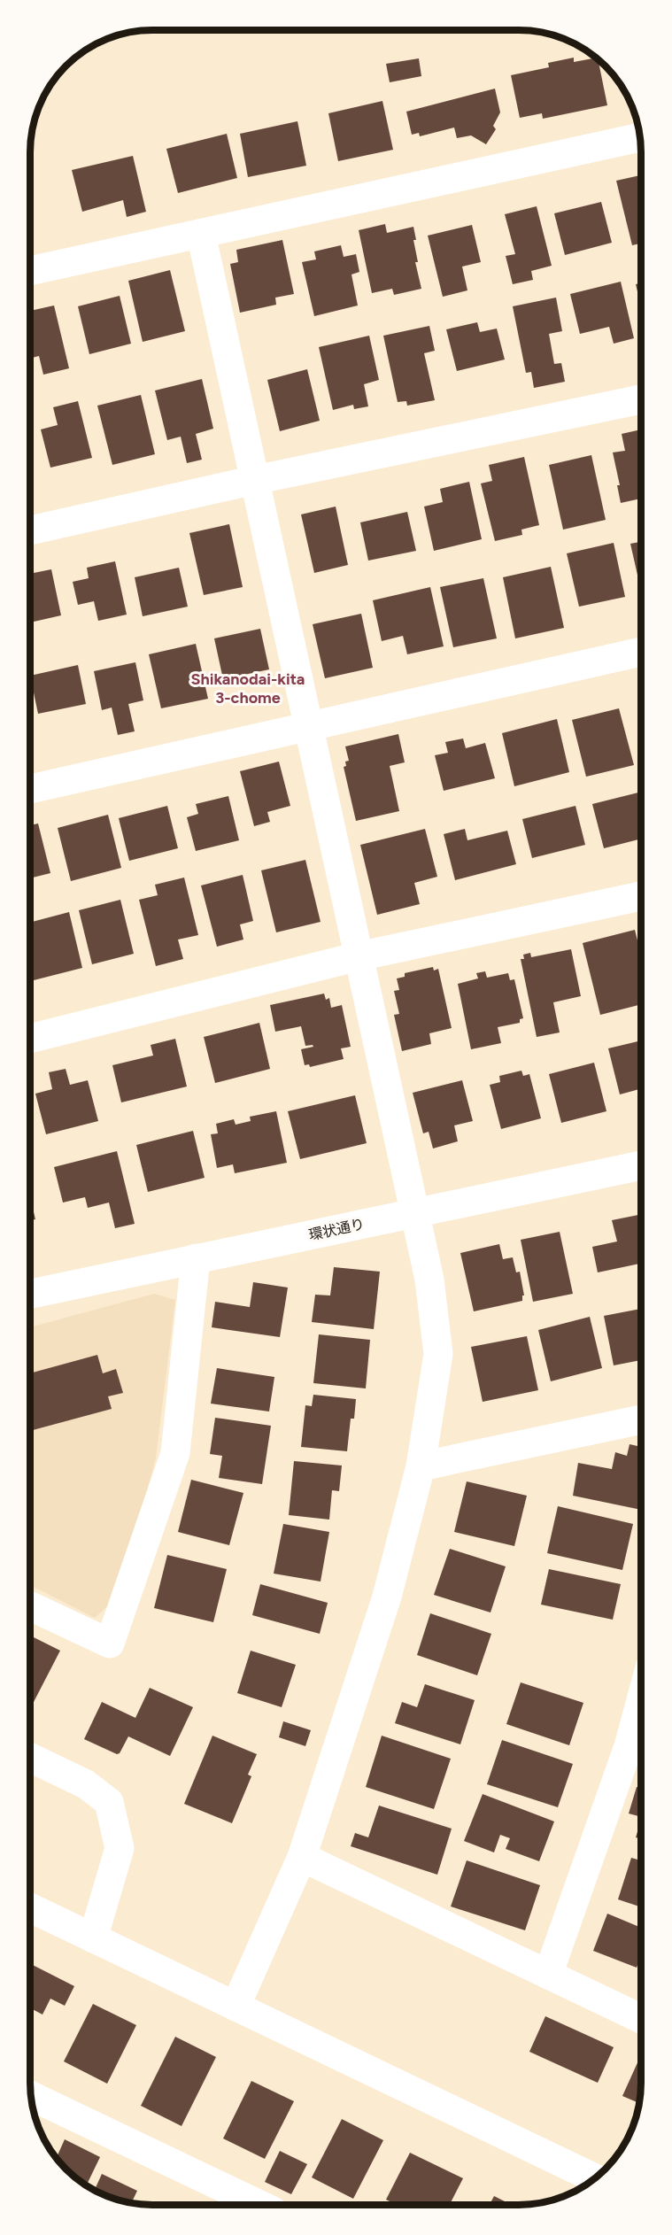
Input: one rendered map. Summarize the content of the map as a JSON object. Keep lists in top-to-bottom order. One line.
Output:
{"streets":{"street":["環状通り"]},"districts":["Shikanodai-kita 3-chome"]}
